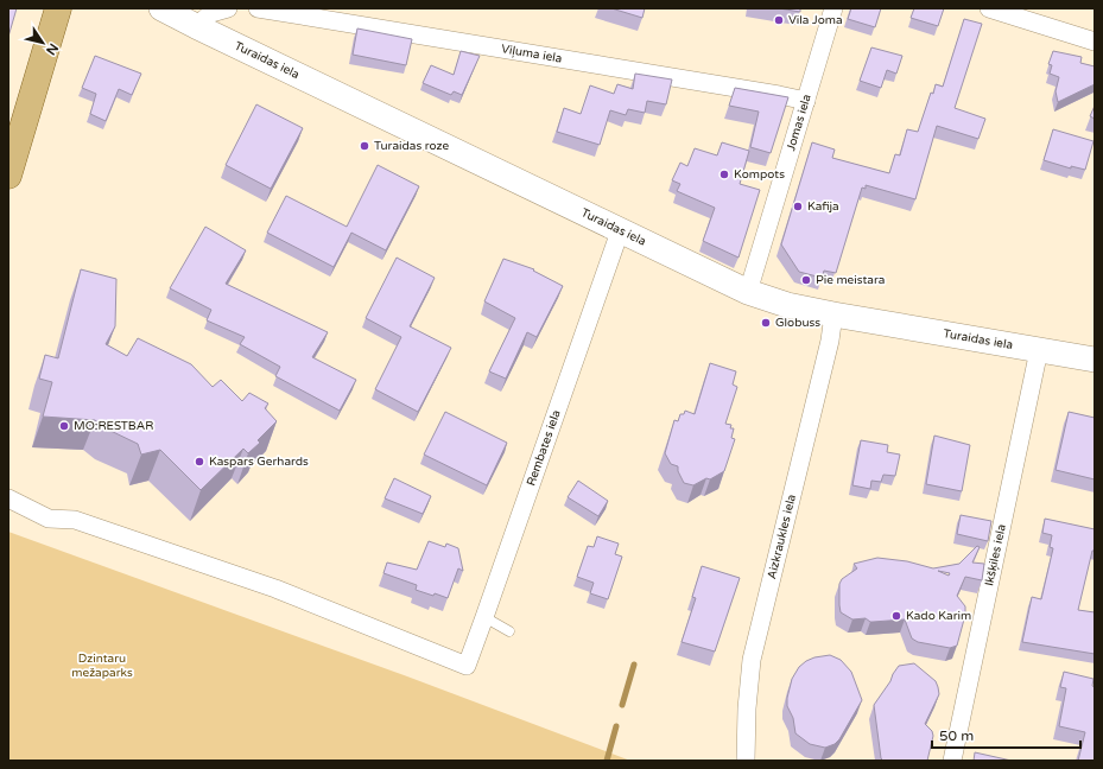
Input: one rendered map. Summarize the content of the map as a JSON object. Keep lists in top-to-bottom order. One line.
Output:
{"streets":{"street":["Viļuma iela","Turaidas iela","Jomas iela","Rembates iela","Aizkraukles iela","Ikšķiles iela"]},"crossings":[["Viļuma iela","Jomas iela"],["Turaidas iela","Jomas iela"],["Turaidas iela","Rembates iela"],["Turaidas iela","Aizkraukles iela"],["Turaidas iela","Ikšķiles iela"]],"parks":["Dzintaru mežaparks"],"places":["Vila Joma","Turaidas roze","Kompots","Kafija","Pie meistara","Globuss","MO:RESTBAR","Kaspars Gerhards","Kado Karim"],"scale_bar":"50 m","north":"bottom right"}
